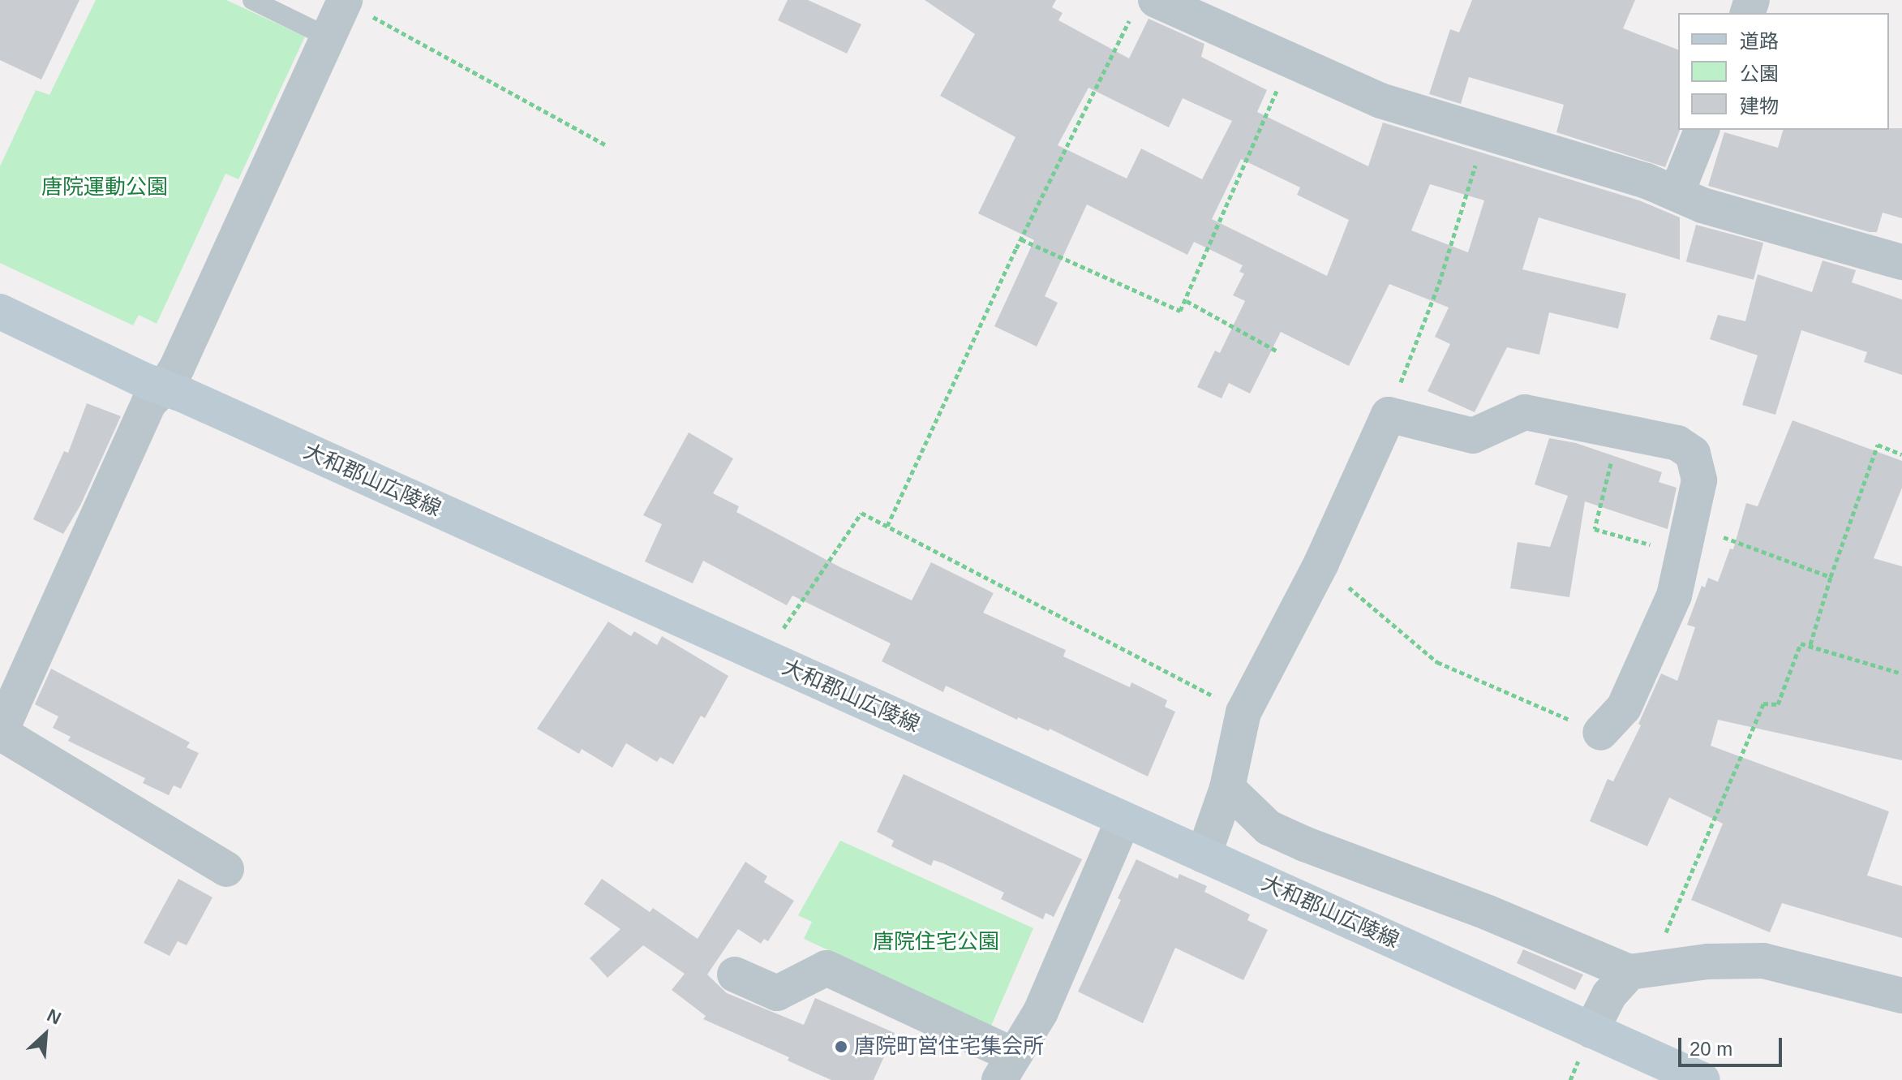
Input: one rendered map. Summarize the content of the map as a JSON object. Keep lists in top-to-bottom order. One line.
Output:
{"streets":{"main road":["大和郡山広陵線"]},"parks":["唐院運動公園","唐院住宅公園"],"places":["唐院町営住宅集会所"],"legend":["道路","公園","建物"],"scale_bar":"20 m","north":"top right"}
